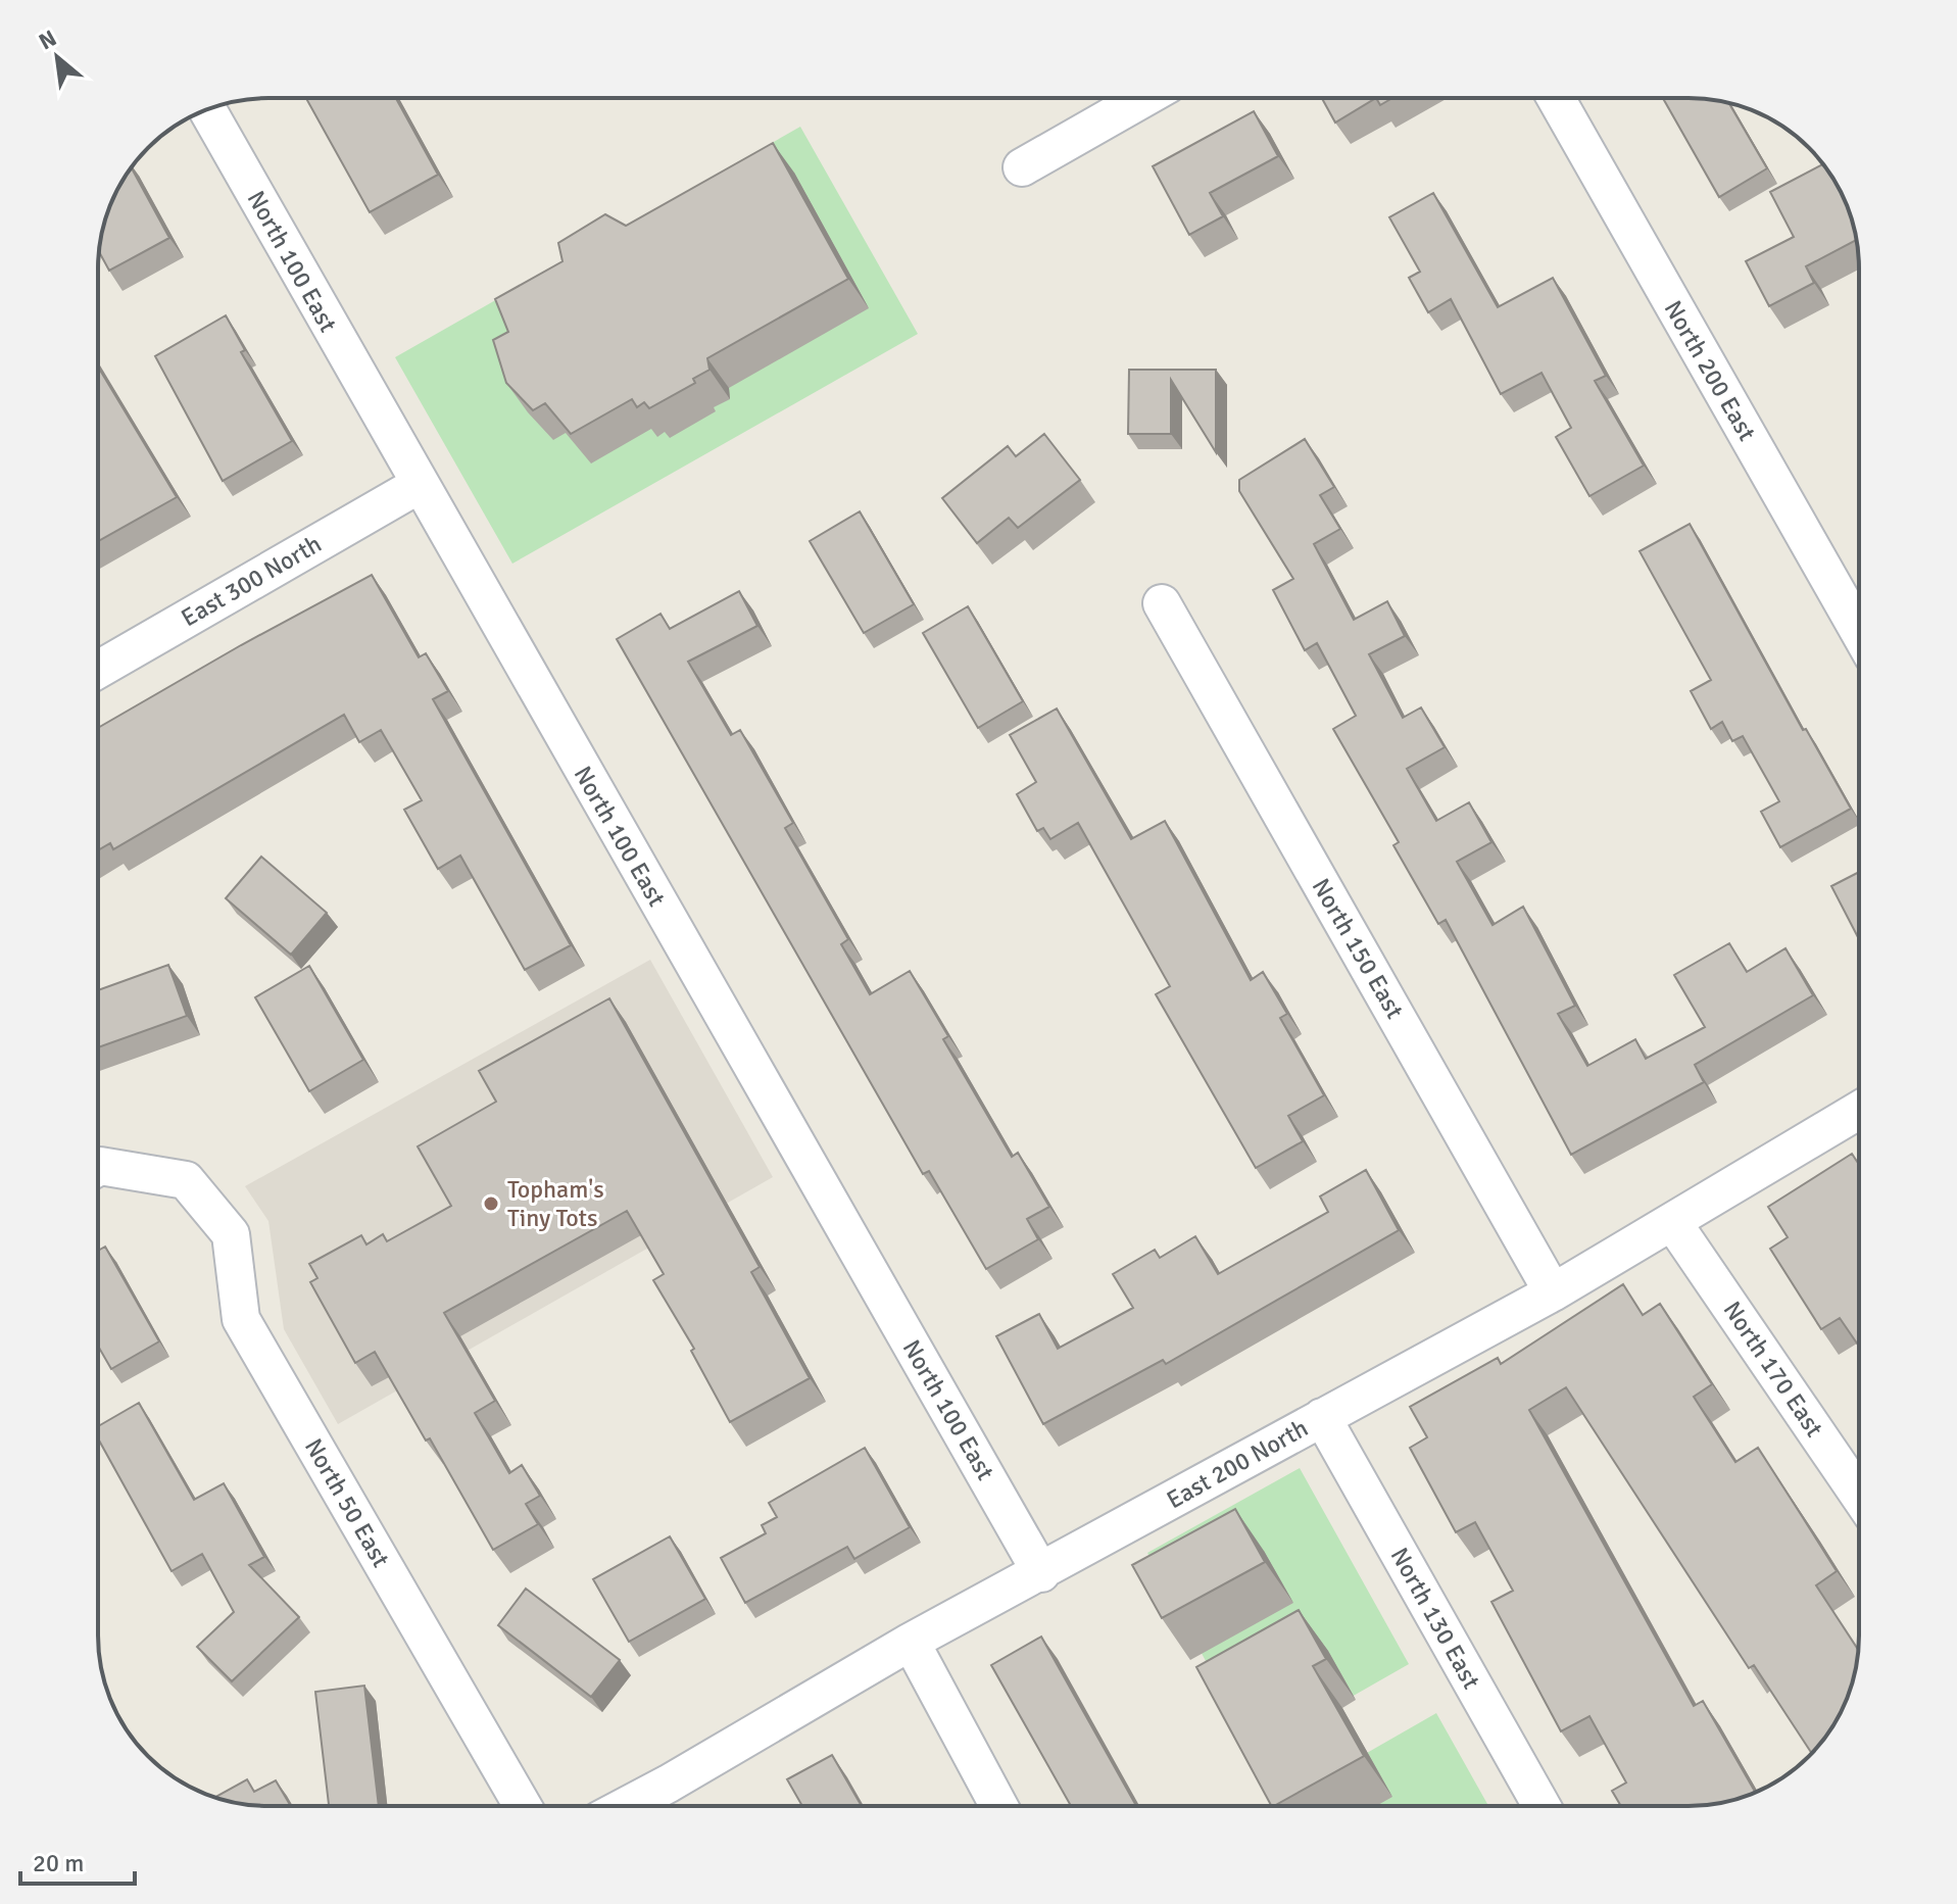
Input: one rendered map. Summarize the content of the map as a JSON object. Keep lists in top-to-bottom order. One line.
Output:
{"streets":{"street":["North 100 East","North 200 East","East 300 North","North 150 East","North 170 East","East 200 North","North 50 East","North 130 East"]},"crossings":[["North 100 East","East 300 North"],["North 100 East","East 200 North"],["North 150 East","East 200 North"],["North 170 East","East 200 North"],["East 200 North","North 130 East"]],"places":["Topham's Tiny Tots"],"scale_bar":"20 m","north":"top left"}
